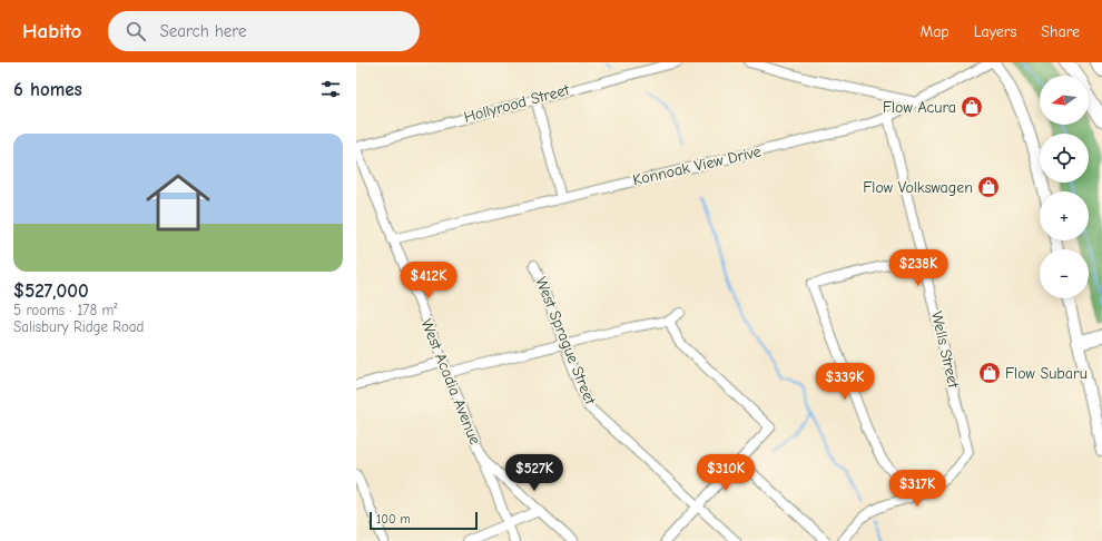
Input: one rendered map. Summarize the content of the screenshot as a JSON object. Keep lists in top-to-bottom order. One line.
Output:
{"streets":{"street":["Hollyrood Street","Konnoak View Drive","West Sprague Street","Wells Street","West Acadia Avenue"]},"crossings":[["Hollyrood Street","West Acadia Avenue"],["Konnoak View Drive","Wells Street"],["Konnoak View Drive","West Acadia Avenue"]],"places":{"shop":["Flow Acura","Flow Volkswagen","Flow Subaru"]},"scale_bar":"100 m","north":"left","page":{"header":"Habito","search":"Search here","nav":["Map","Layers","Share"],"heading":"6 homes","map_buttons":["+","−"],"list":[{"name":"$527,000","note":"5 rooms · 178 m² · Salisbury Ridge Road"}],"price":["$238K","$412K","$339K","$527K","$310K","$317K"],"scale":"100 m"}}
